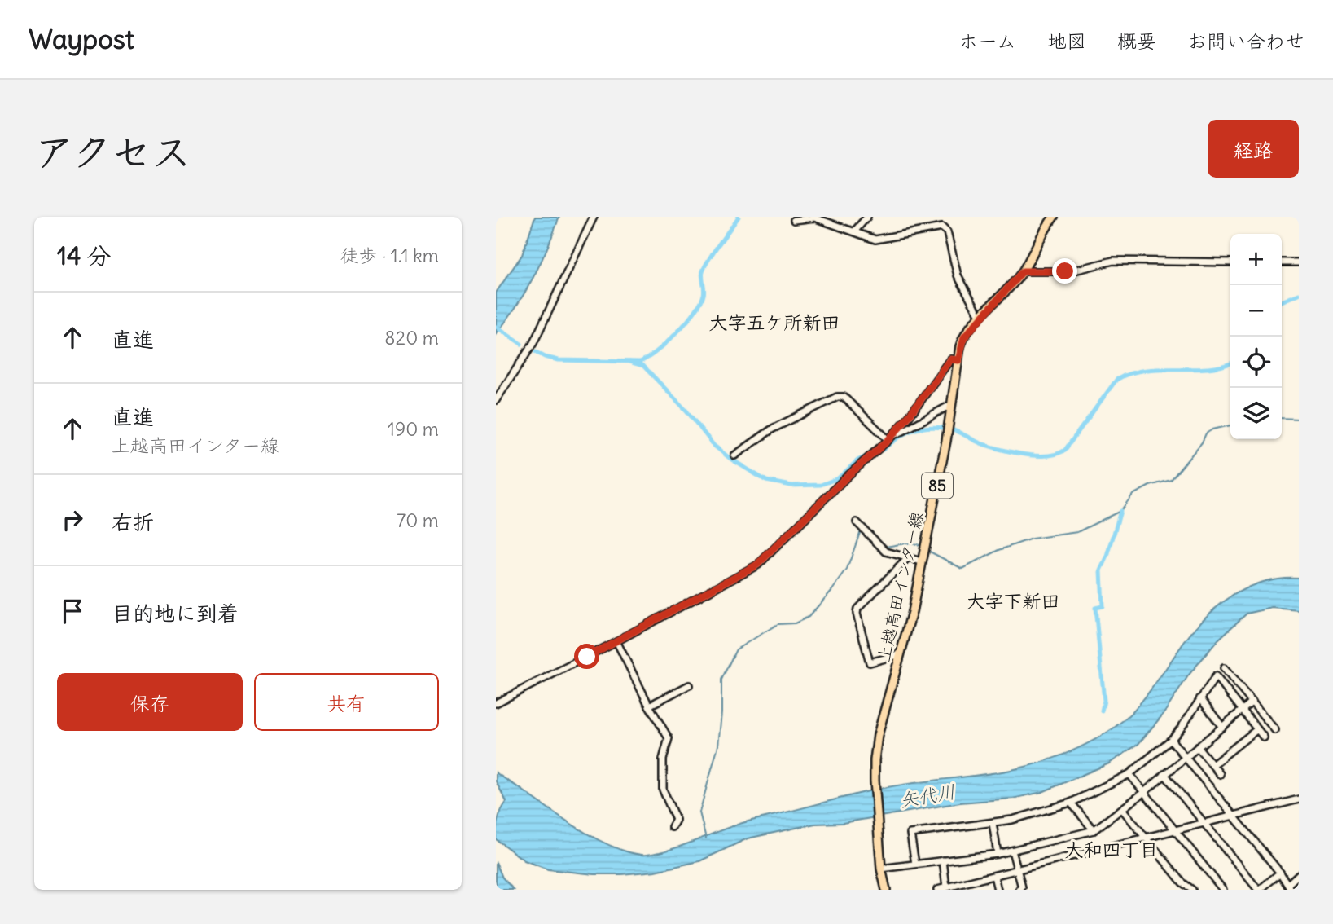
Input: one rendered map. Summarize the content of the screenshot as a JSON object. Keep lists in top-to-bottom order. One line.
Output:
{"streets":{"main road":["85","上越高田インター線"]},"districts":["大字五ケ所新田","大字下新田","大和四丁目"],"water":["矢代川"],"page":{"header":"Waypost","nav":["ホーム","地図","概要","お問い合わせ"],"title":"アクセス","buttons":["経路",["保存","共有"]],"heading":["14 分","徒歩 · 1.1 km"],"map_buttons":["+","−"],"list":[["直進","820 m"],["直進","上越高田インター線","190 m"],["右折","70 m"],"目的地に到着"]}}
